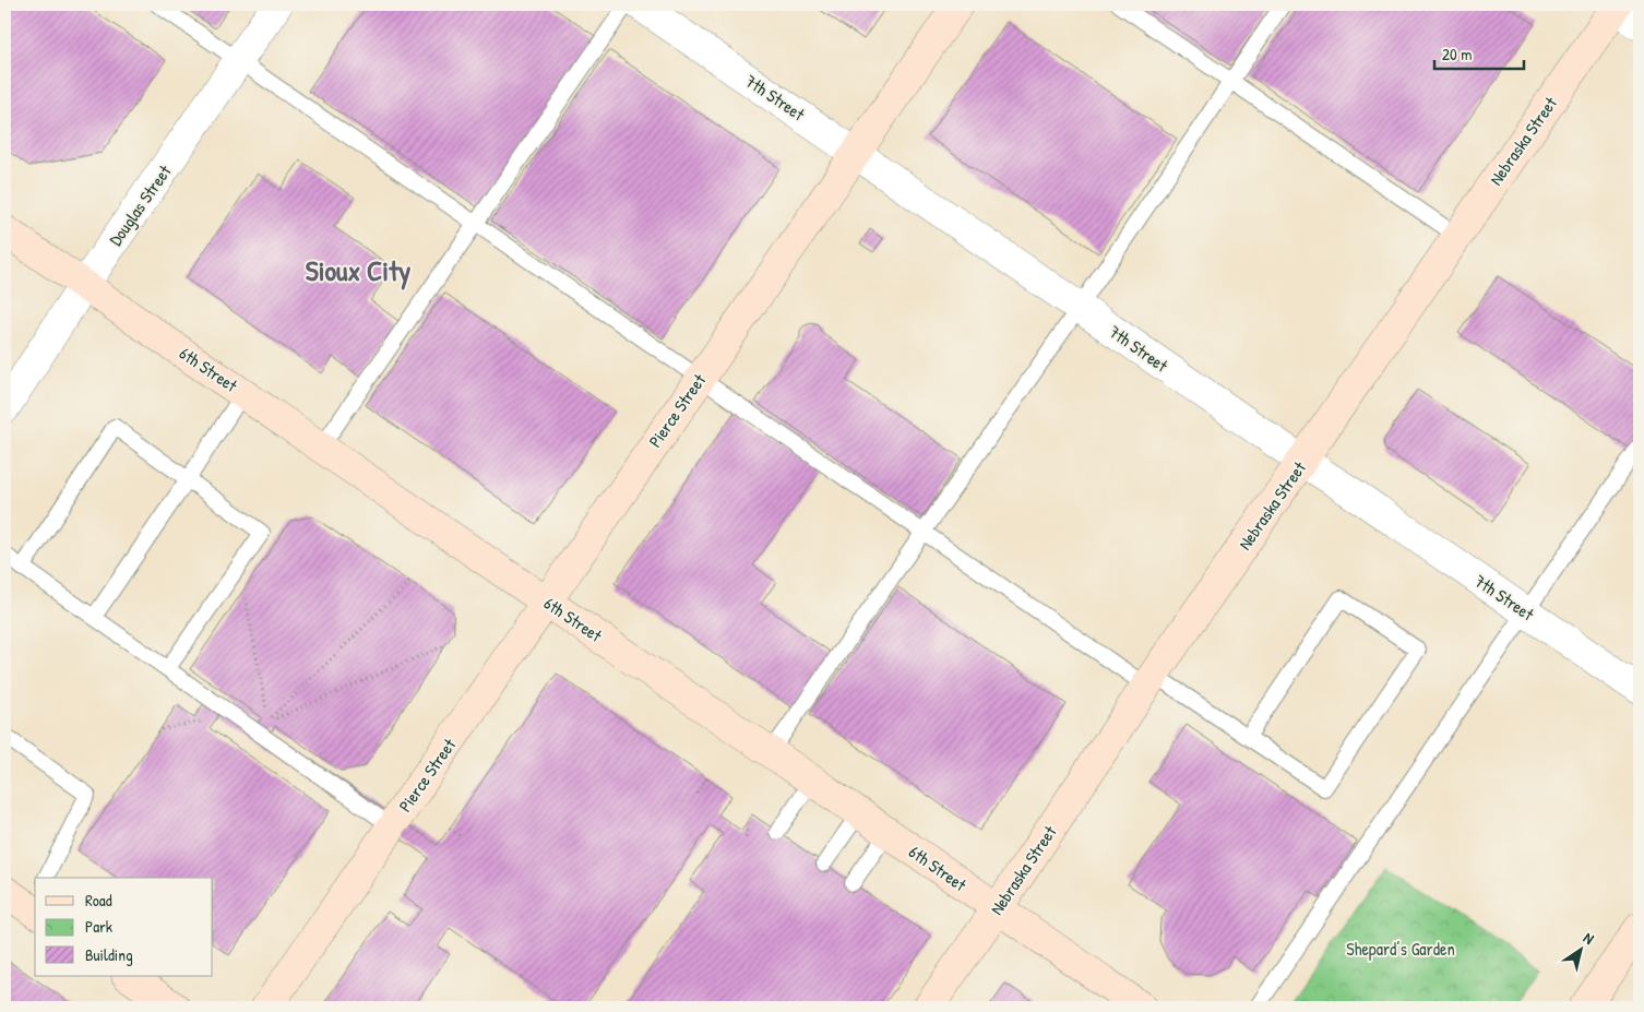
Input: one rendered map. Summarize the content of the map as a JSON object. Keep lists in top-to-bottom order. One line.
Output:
{"streets":{"main road":["Nebraska Street","6th Street","Pierce Street"],"street":["7th Street","Douglas Street"]},"crossings":[["7th Street","Nebraska Street"],["7th Street","Pierce Street"],["Nebraska Street","6th Street"],["Douglas Street","6th Street"],["6th Street","Pierce Street"]],"districts":["Sioux City"],"parks":["Shepard’s Garden"],"legend":["Road","Park","Building"],"scale_bar":"20 m","north":"top right"}
